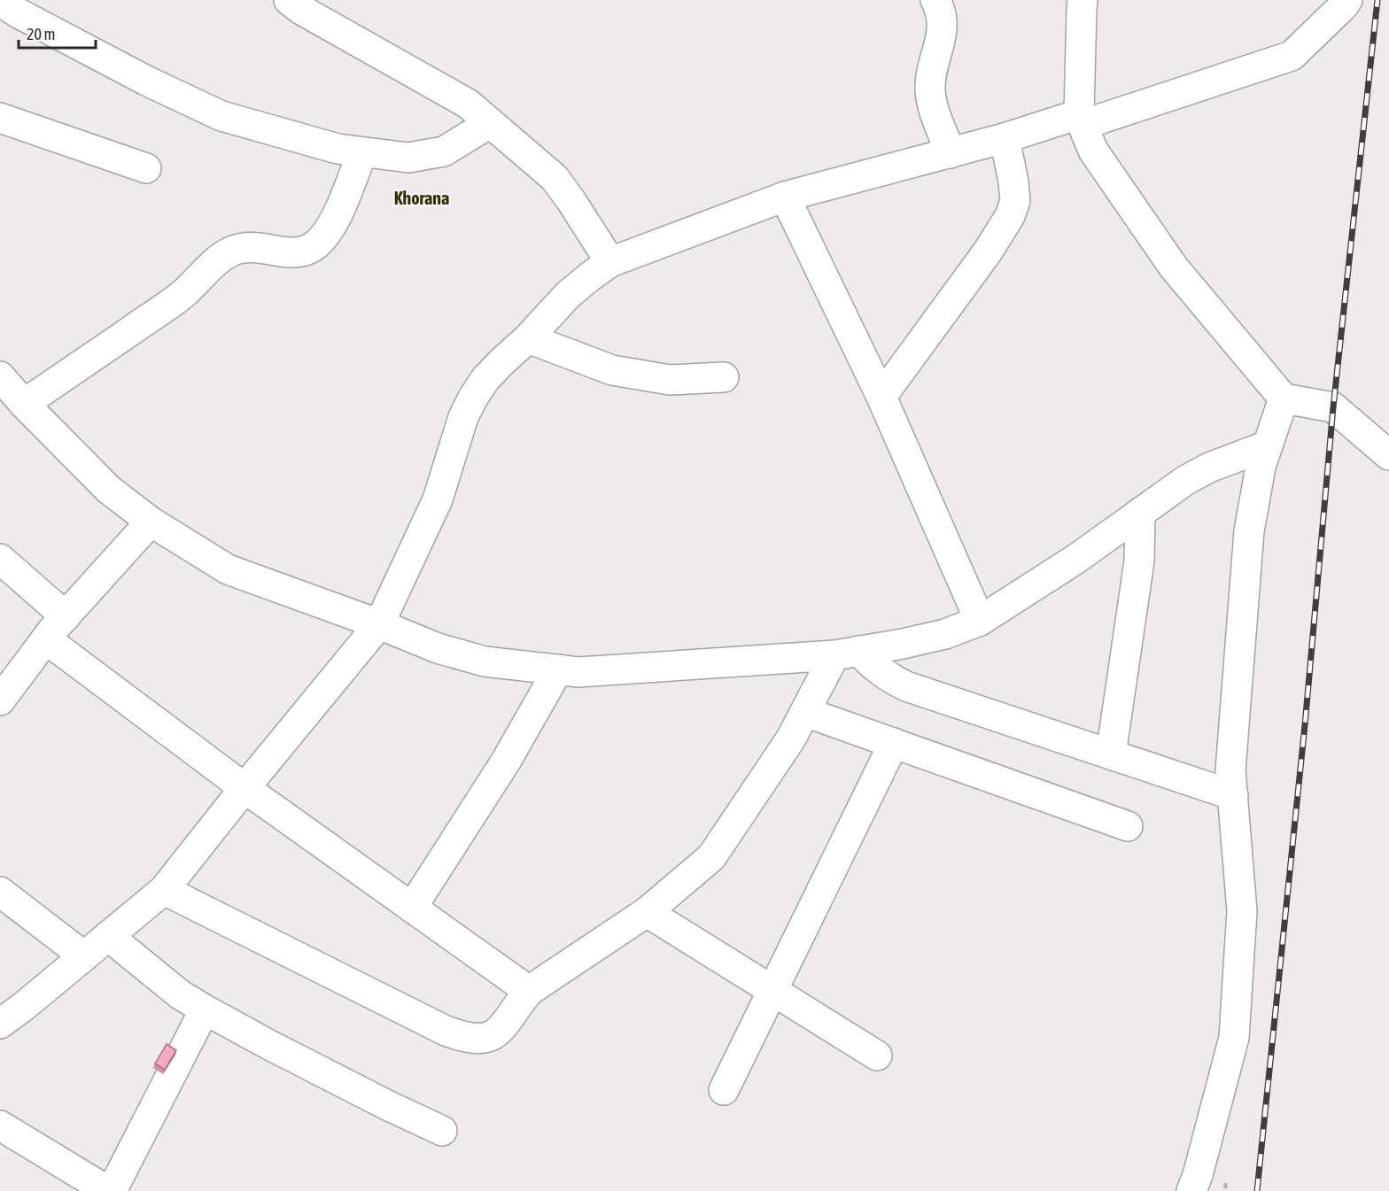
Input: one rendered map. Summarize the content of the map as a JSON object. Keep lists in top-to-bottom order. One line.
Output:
{"districts":["Khorana"],"scale_bar":"20 m"}
